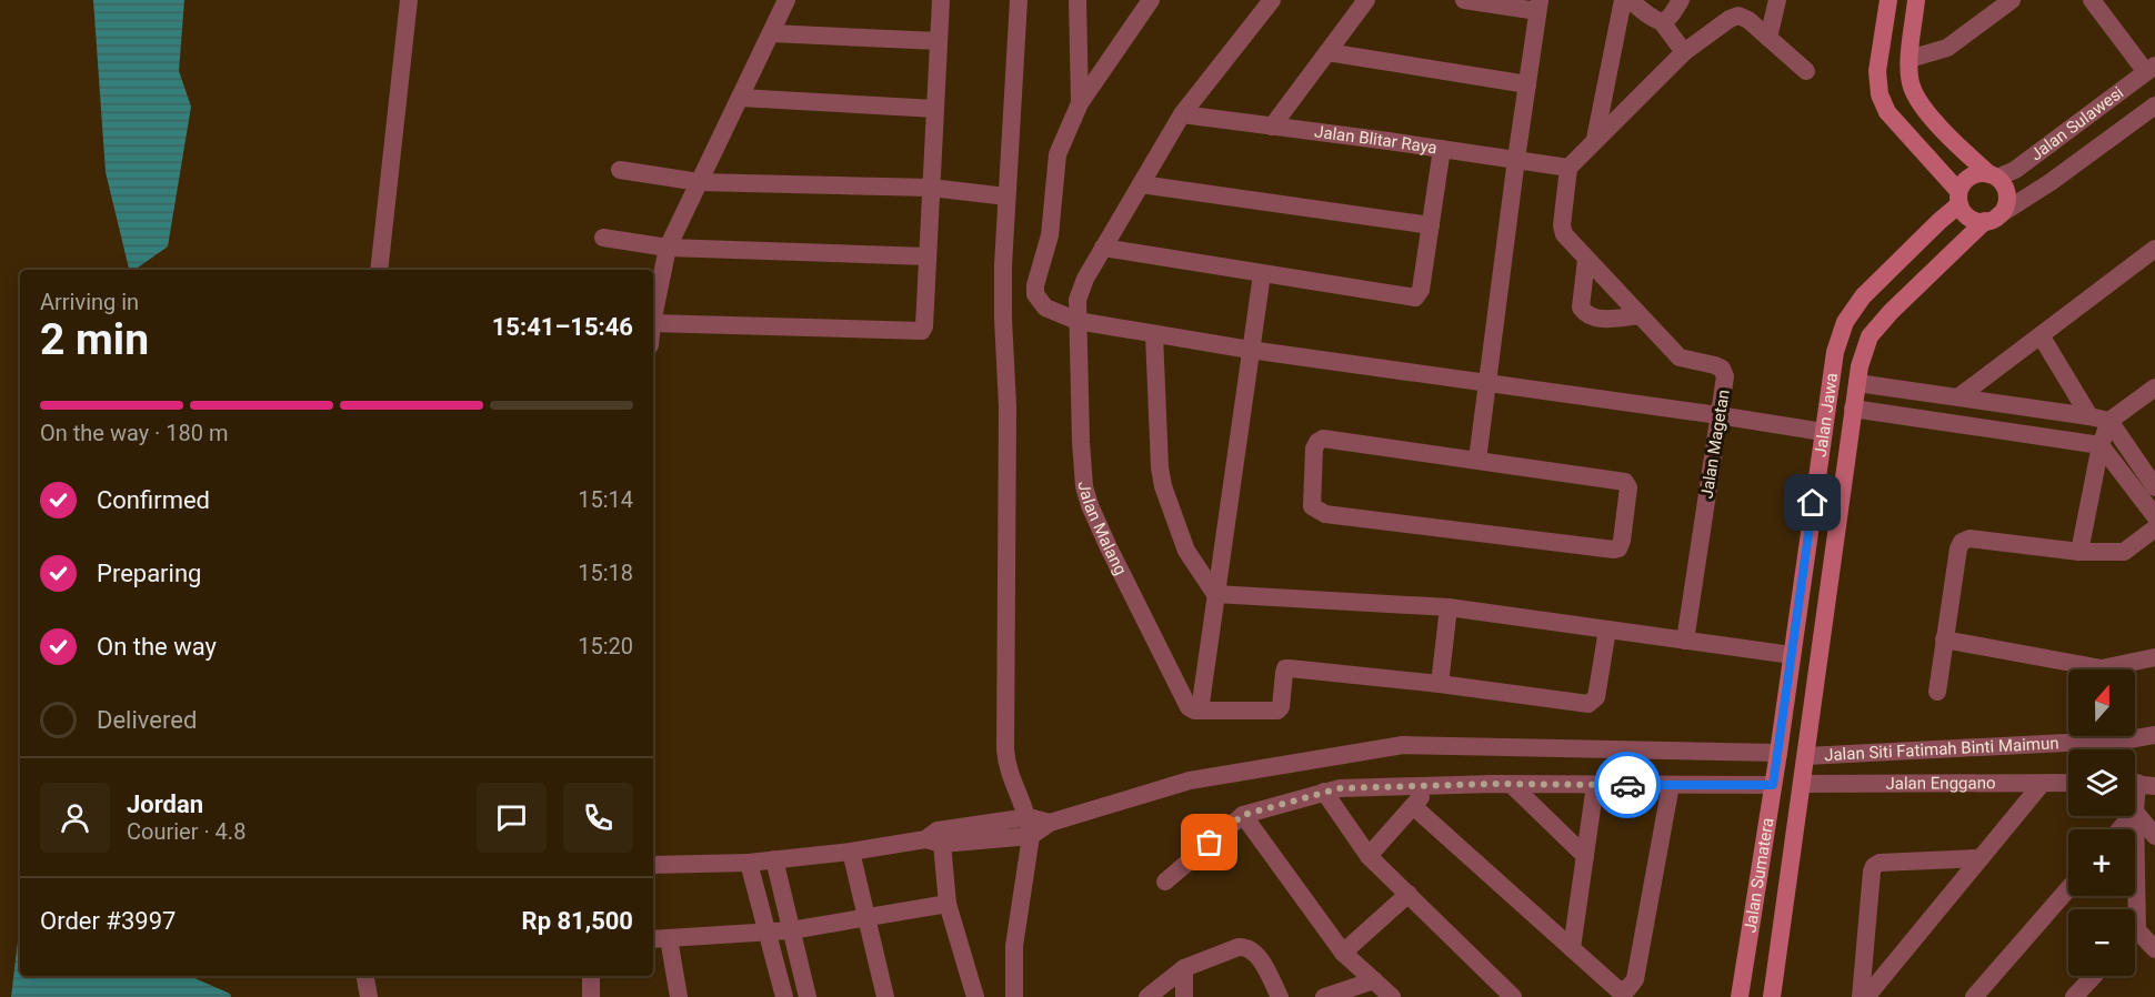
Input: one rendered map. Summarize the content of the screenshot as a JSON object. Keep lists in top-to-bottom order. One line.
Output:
{"streets":{"main road":["Jalan Jawa","Jalan Sumatera"],"street":["Jalan Sulawesi","Jalan Blitar Raya","Jalan Magetan","Jalan Malang","Jalan Siti Fatimah Binti Maimun","Jalan Enggano"]},"crossings":[["Jalan Sulawesi","Jalan Jawa"],["Jalan Blitar Raya","Jalan Magetan"],["Jalan Blitar Raya","Jalan Malang"],["Jalan Jawa","Jalan Siti Fatimah Binti Maimun"],["Jalan Jawa","Jalan Sumatera"],["Jalan Siti Fatimah Binti Maimun","Jalan Sumatera"],["Jalan Enggano","Jalan Sumatera"]],"north":"top","page":{"heading":["2 min","Arriving in","15:41–15:46"],"panel":["Jordan","Courier · 4.8","Order #3997","Rp 81,500"],"bar":"On the way · 180 m","list":[["Confirmed","15:14"],["Preparing","15:18"],["On the way","15:20"],"Delivered"],"map_buttons":["+","−"]}}
